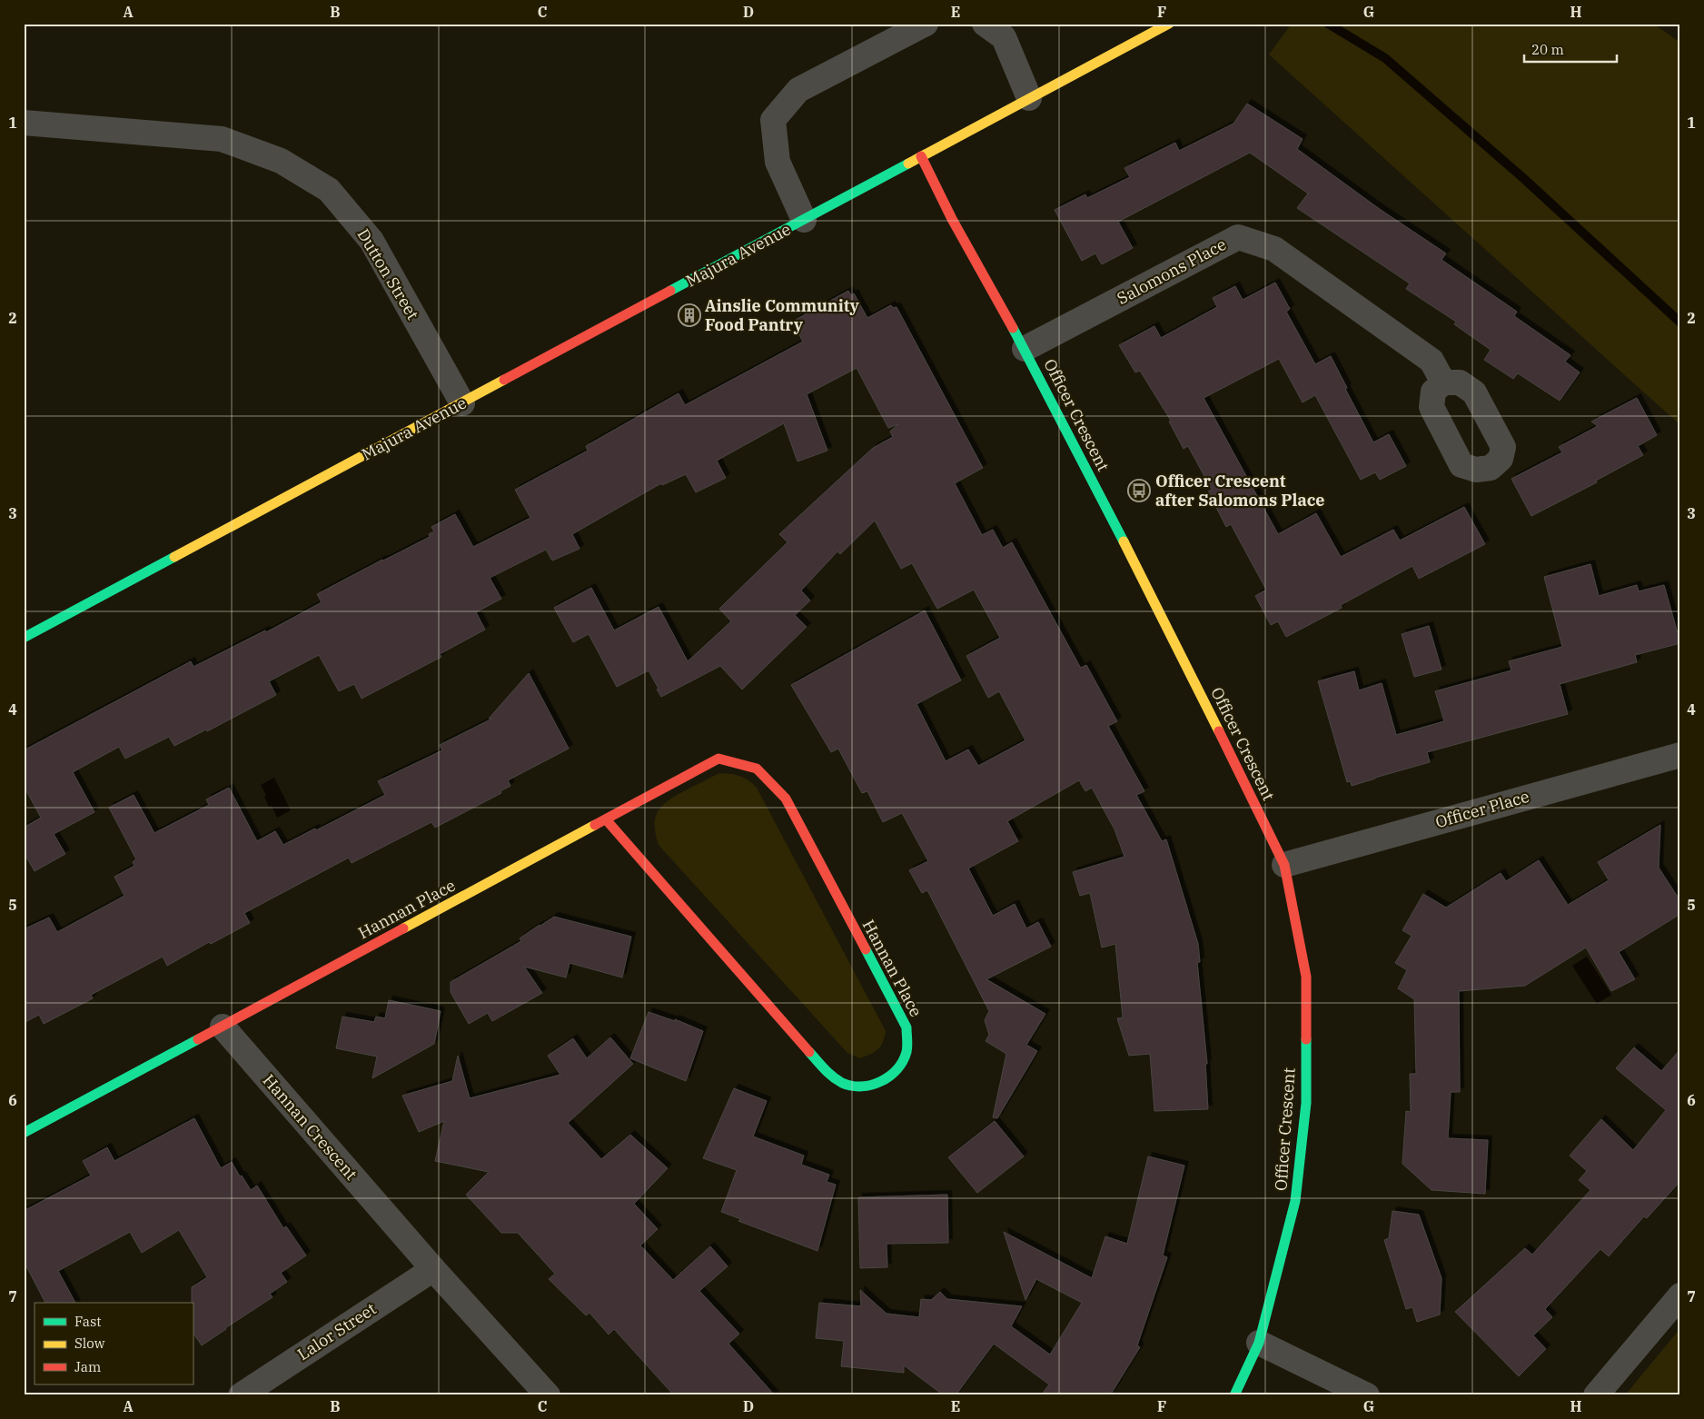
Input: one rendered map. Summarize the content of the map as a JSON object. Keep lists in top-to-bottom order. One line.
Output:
{"streets":{"street":["Majura Avenue","Salomons Place","Dutton Street","Officer Crescent","Officer Place","Hannan Place","Hannan Crescent","Lalor Street"]},"crossings":[["Majura Avenue","Dutton Street"],["Majura Avenue","Officer Crescent"],["Salomons Place","Officer Crescent"],["Officer Crescent","Officer Place"],["Hannan Place","Hannan Crescent"],["Hannan Crescent","Lalor Street"]],"places":{"building":["Ainslie Community Food Pantry"],"bus stop":["Officer Crescent after Salomons Place"]},"legend":["Fast","Slow","Jam"],"scale_bar":"20 m","grid":{"columns":["A","B","C","D","E","F","G","H"],"rows":["1","2","3","4","5","6","7"]}}
